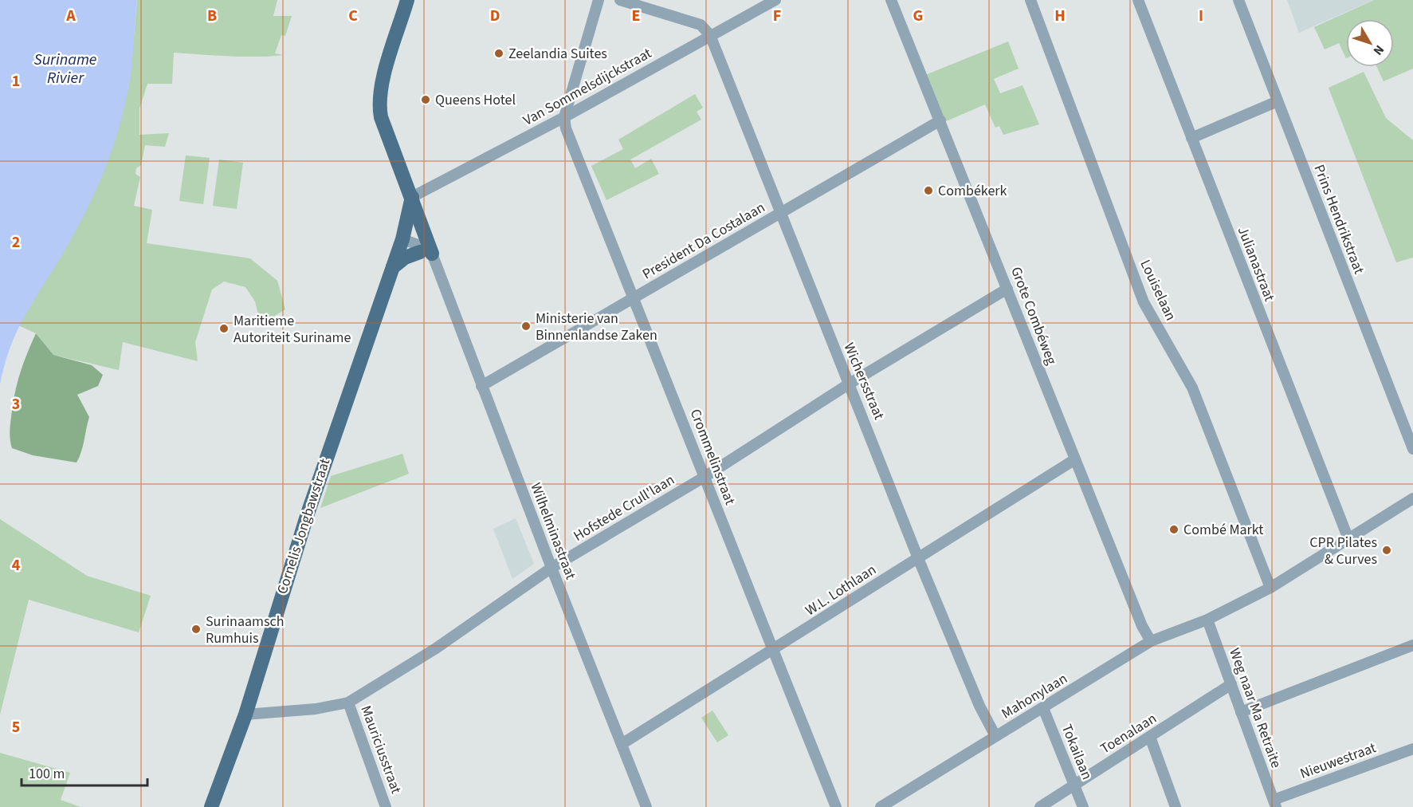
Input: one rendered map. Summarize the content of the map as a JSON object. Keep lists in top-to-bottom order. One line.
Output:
{"streets":{"main road":["Cornelis Jongbawstraat"],"street":["Van Sommelsdijckstraat","Prins Hendrikstraat","President Da Costalaan","Julianastraat","Louiselaan","Grote Combéweg","Wichersstraat","Crommelinstraat","Hofstede Crull'laan","Wilhelminastraat","W.L. Lothlaan","Mahonylaan","Weg naar Ma Retraite","Toenalaan","Mauriciusstraat","Tokailaan","Nieuwestraat"]},"crossings":[["Van Sommelsdijckstraat","Wichersstraat"],["Van Sommelsdijckstraat","Crommelinstraat"],["Van Sommelsdijckstraat","Cornelis Jongbawstraat"],["President Da Costalaan","Grote Combéweg"],["President Da Costalaan","Wichersstraat"],["President Da Costalaan","Crommelinstraat"],["President Da Costalaan","Wilhelminastraat"],["Julianastraat","Mahonylaan"],["Louiselaan","Mahonylaan"],["Grote Combéweg","Hofstede Crull'laan"],["Grote Combéweg","W.L. Lothlaan"],["Grote Combéweg","Mahonylaan"],["Wichersstraat","Hofstede Crull'laan"],["Wichersstraat","W.L. Lothlaan"],["Wichersstraat","Mahonylaan"],["Crommelinstraat","Hofstede Crull'laan"],["Crommelinstraat","W.L. Lothlaan"],["Hofstede Crull'laan","Cornelis Jongbawstraat"],["Hofstede Crull'laan","Wilhelminastraat"],["Hofstede Crull'laan","Mauriciusstraat"],["Wilhelminastraat","W.L. Lothlaan"],["Mahonylaan","Weg naar Ma Retraite"],["Mahonylaan","Tokailaan"],["Weg naar Ma Retraite","Toenalaan"],["Weg naar Ma Retraite","Nieuwestraat"],["Toenalaan","Tokailaan"]],"water":["Suriname Rivier"],"places":["Zeelandia Suites","Queens Hotel","Combékerk","Ministerie van Binnenlandse Zaken","Maritieme Autoriteit Suriname","Combé Markt","CPR Pilates & Curves","Surinaamsch Rumhuis"],"scale_bar":"100 m","north":"bottom right","grid":{"columns":["A","B","C","D","E","F","G","H","I"],"rows":["1","2","3","4","5"]}}
